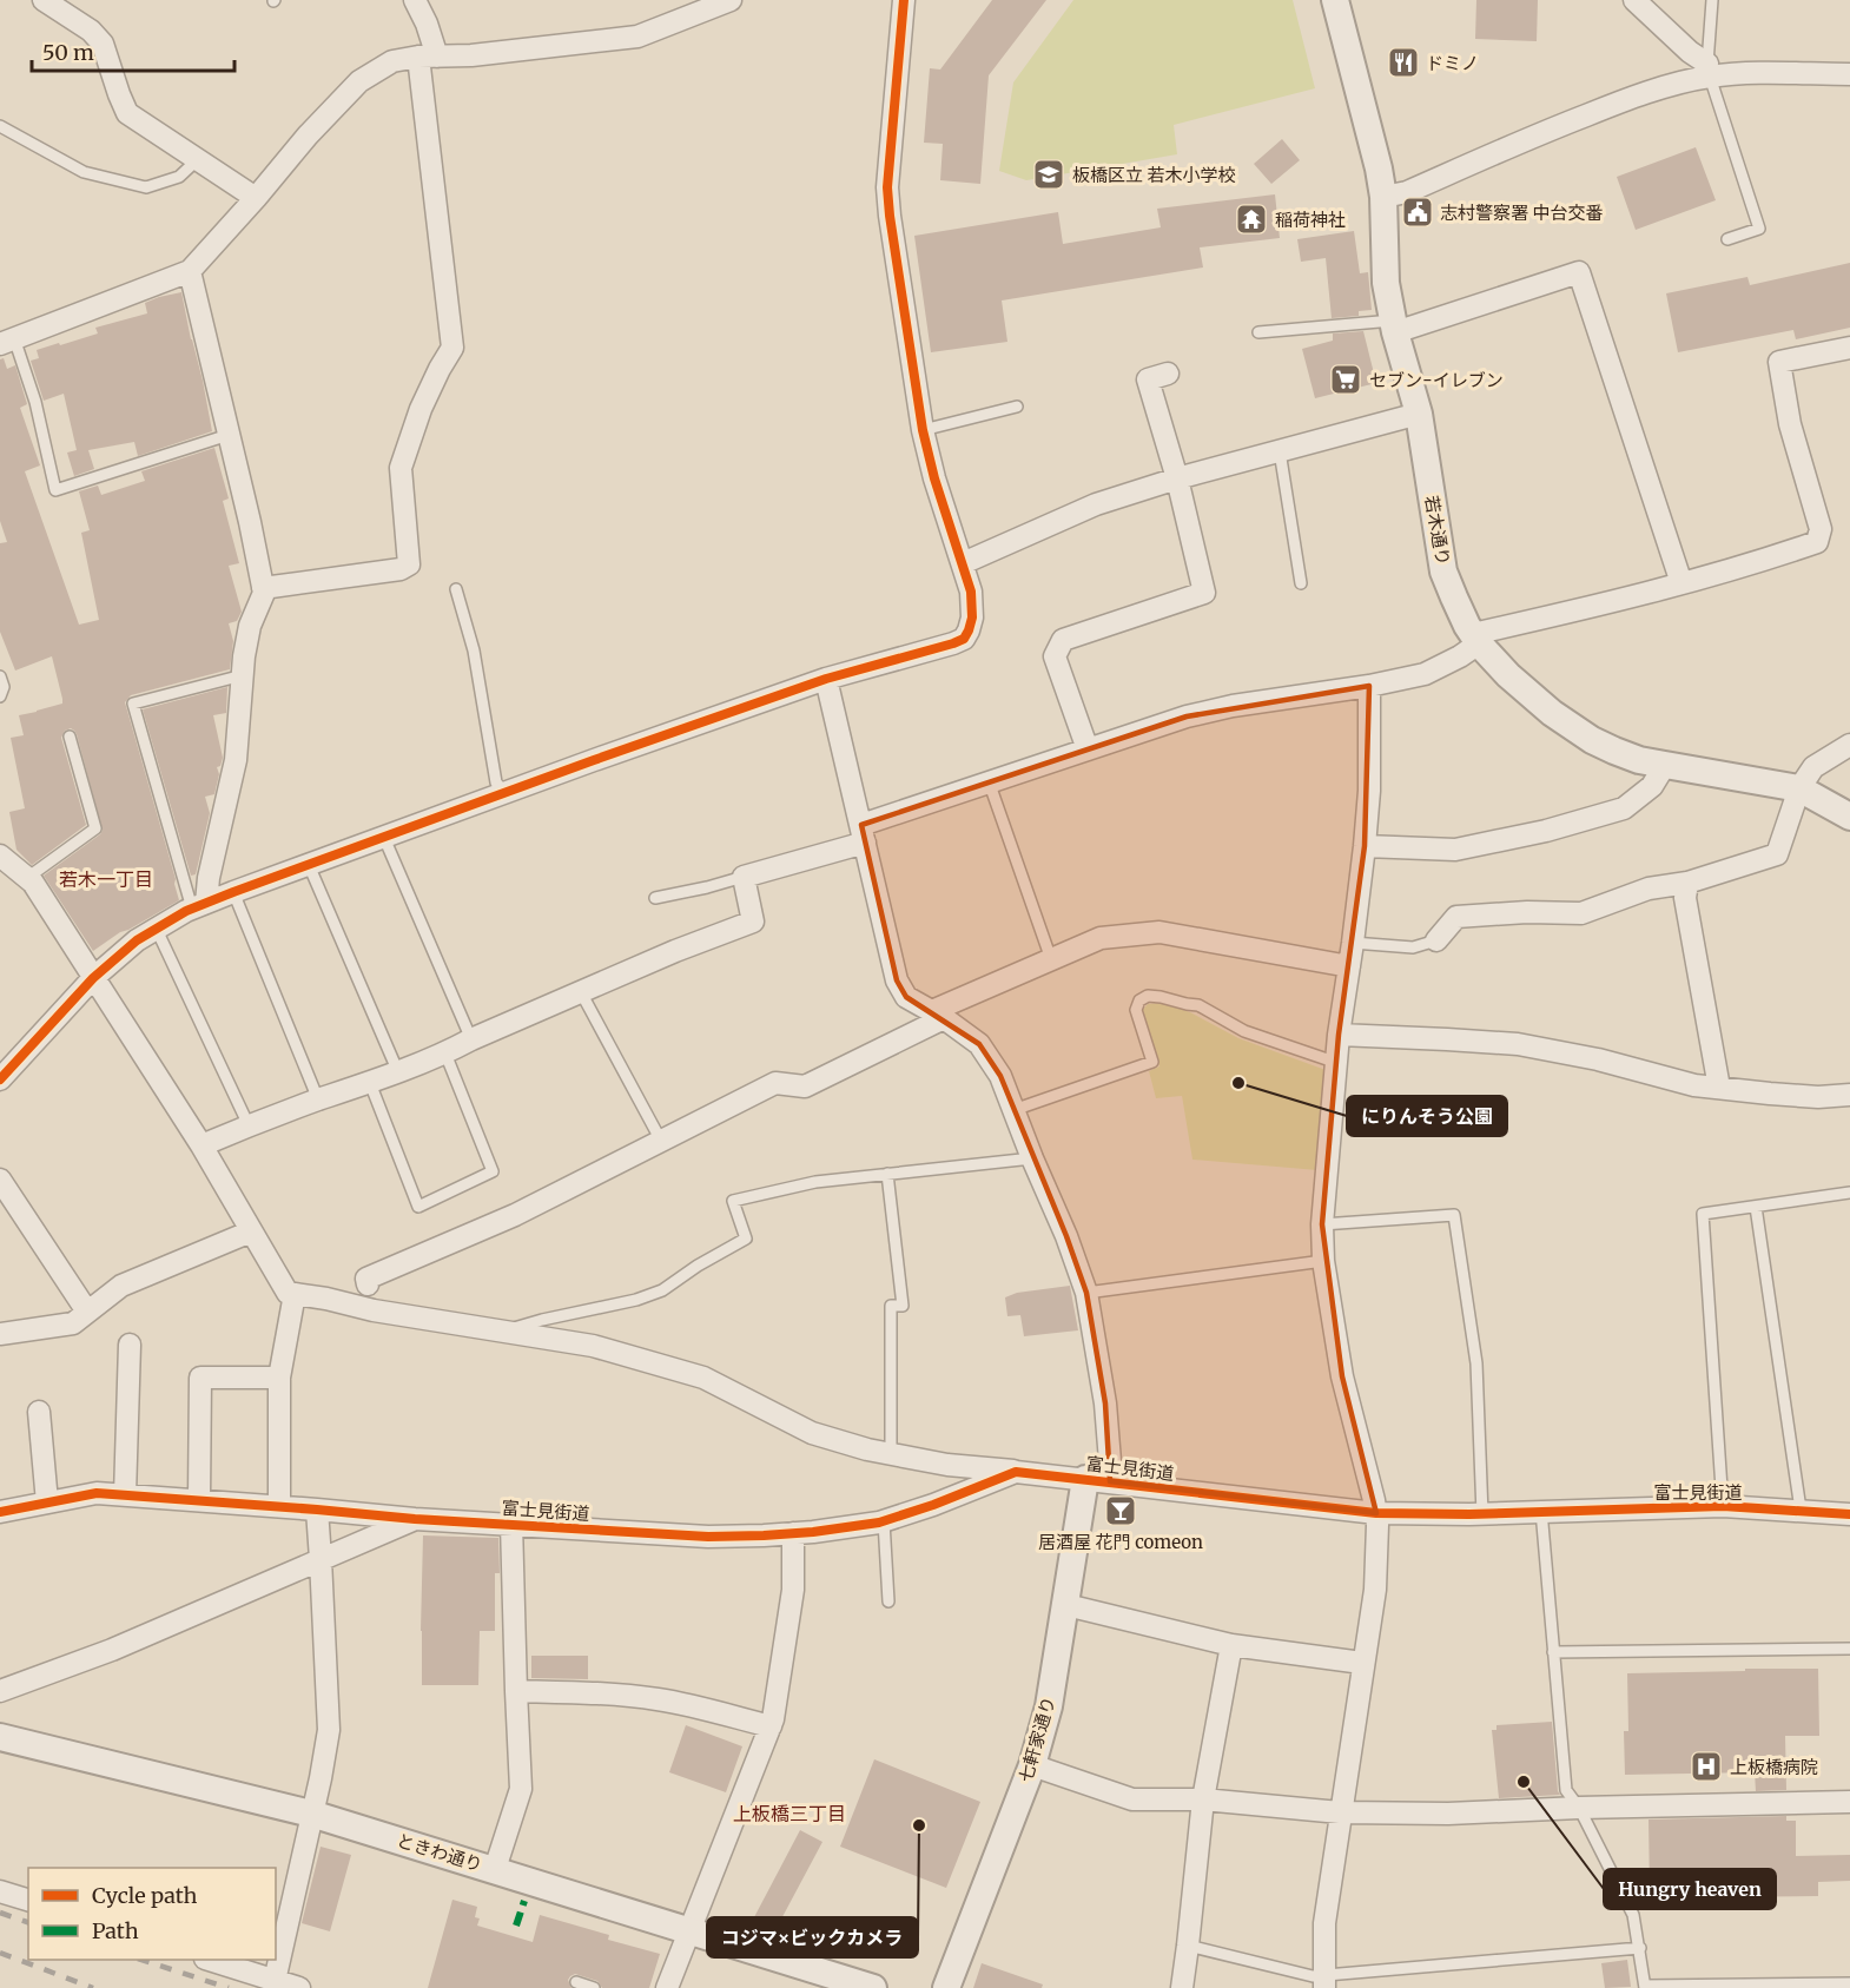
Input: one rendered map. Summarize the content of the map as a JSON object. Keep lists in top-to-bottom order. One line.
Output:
{"streets":{"street":["若木通り","富士見街道","七軒家通り","ときわ通り"]},"crossings":[["富士見街道","七軒家通り"]],"districts":["若木一丁目","上板橋三丁目"],"places":{"restaurant":["ドミノ"],"school or university":["板橋区立 若木小学校"],"public building":["志村警察署 中台交番"],"temple":["稲荷神社"],"supermarket":["セブン-イレブン"],"other":["にりんそう公園","Hungry heaven","コジマ×ビックカメラ"],"bar":["居酒屋 花門 comeon"],"hospital":["上板橋病院"]},"legend":["Cycle path","Path"],"scale_bar":"50 m"}
